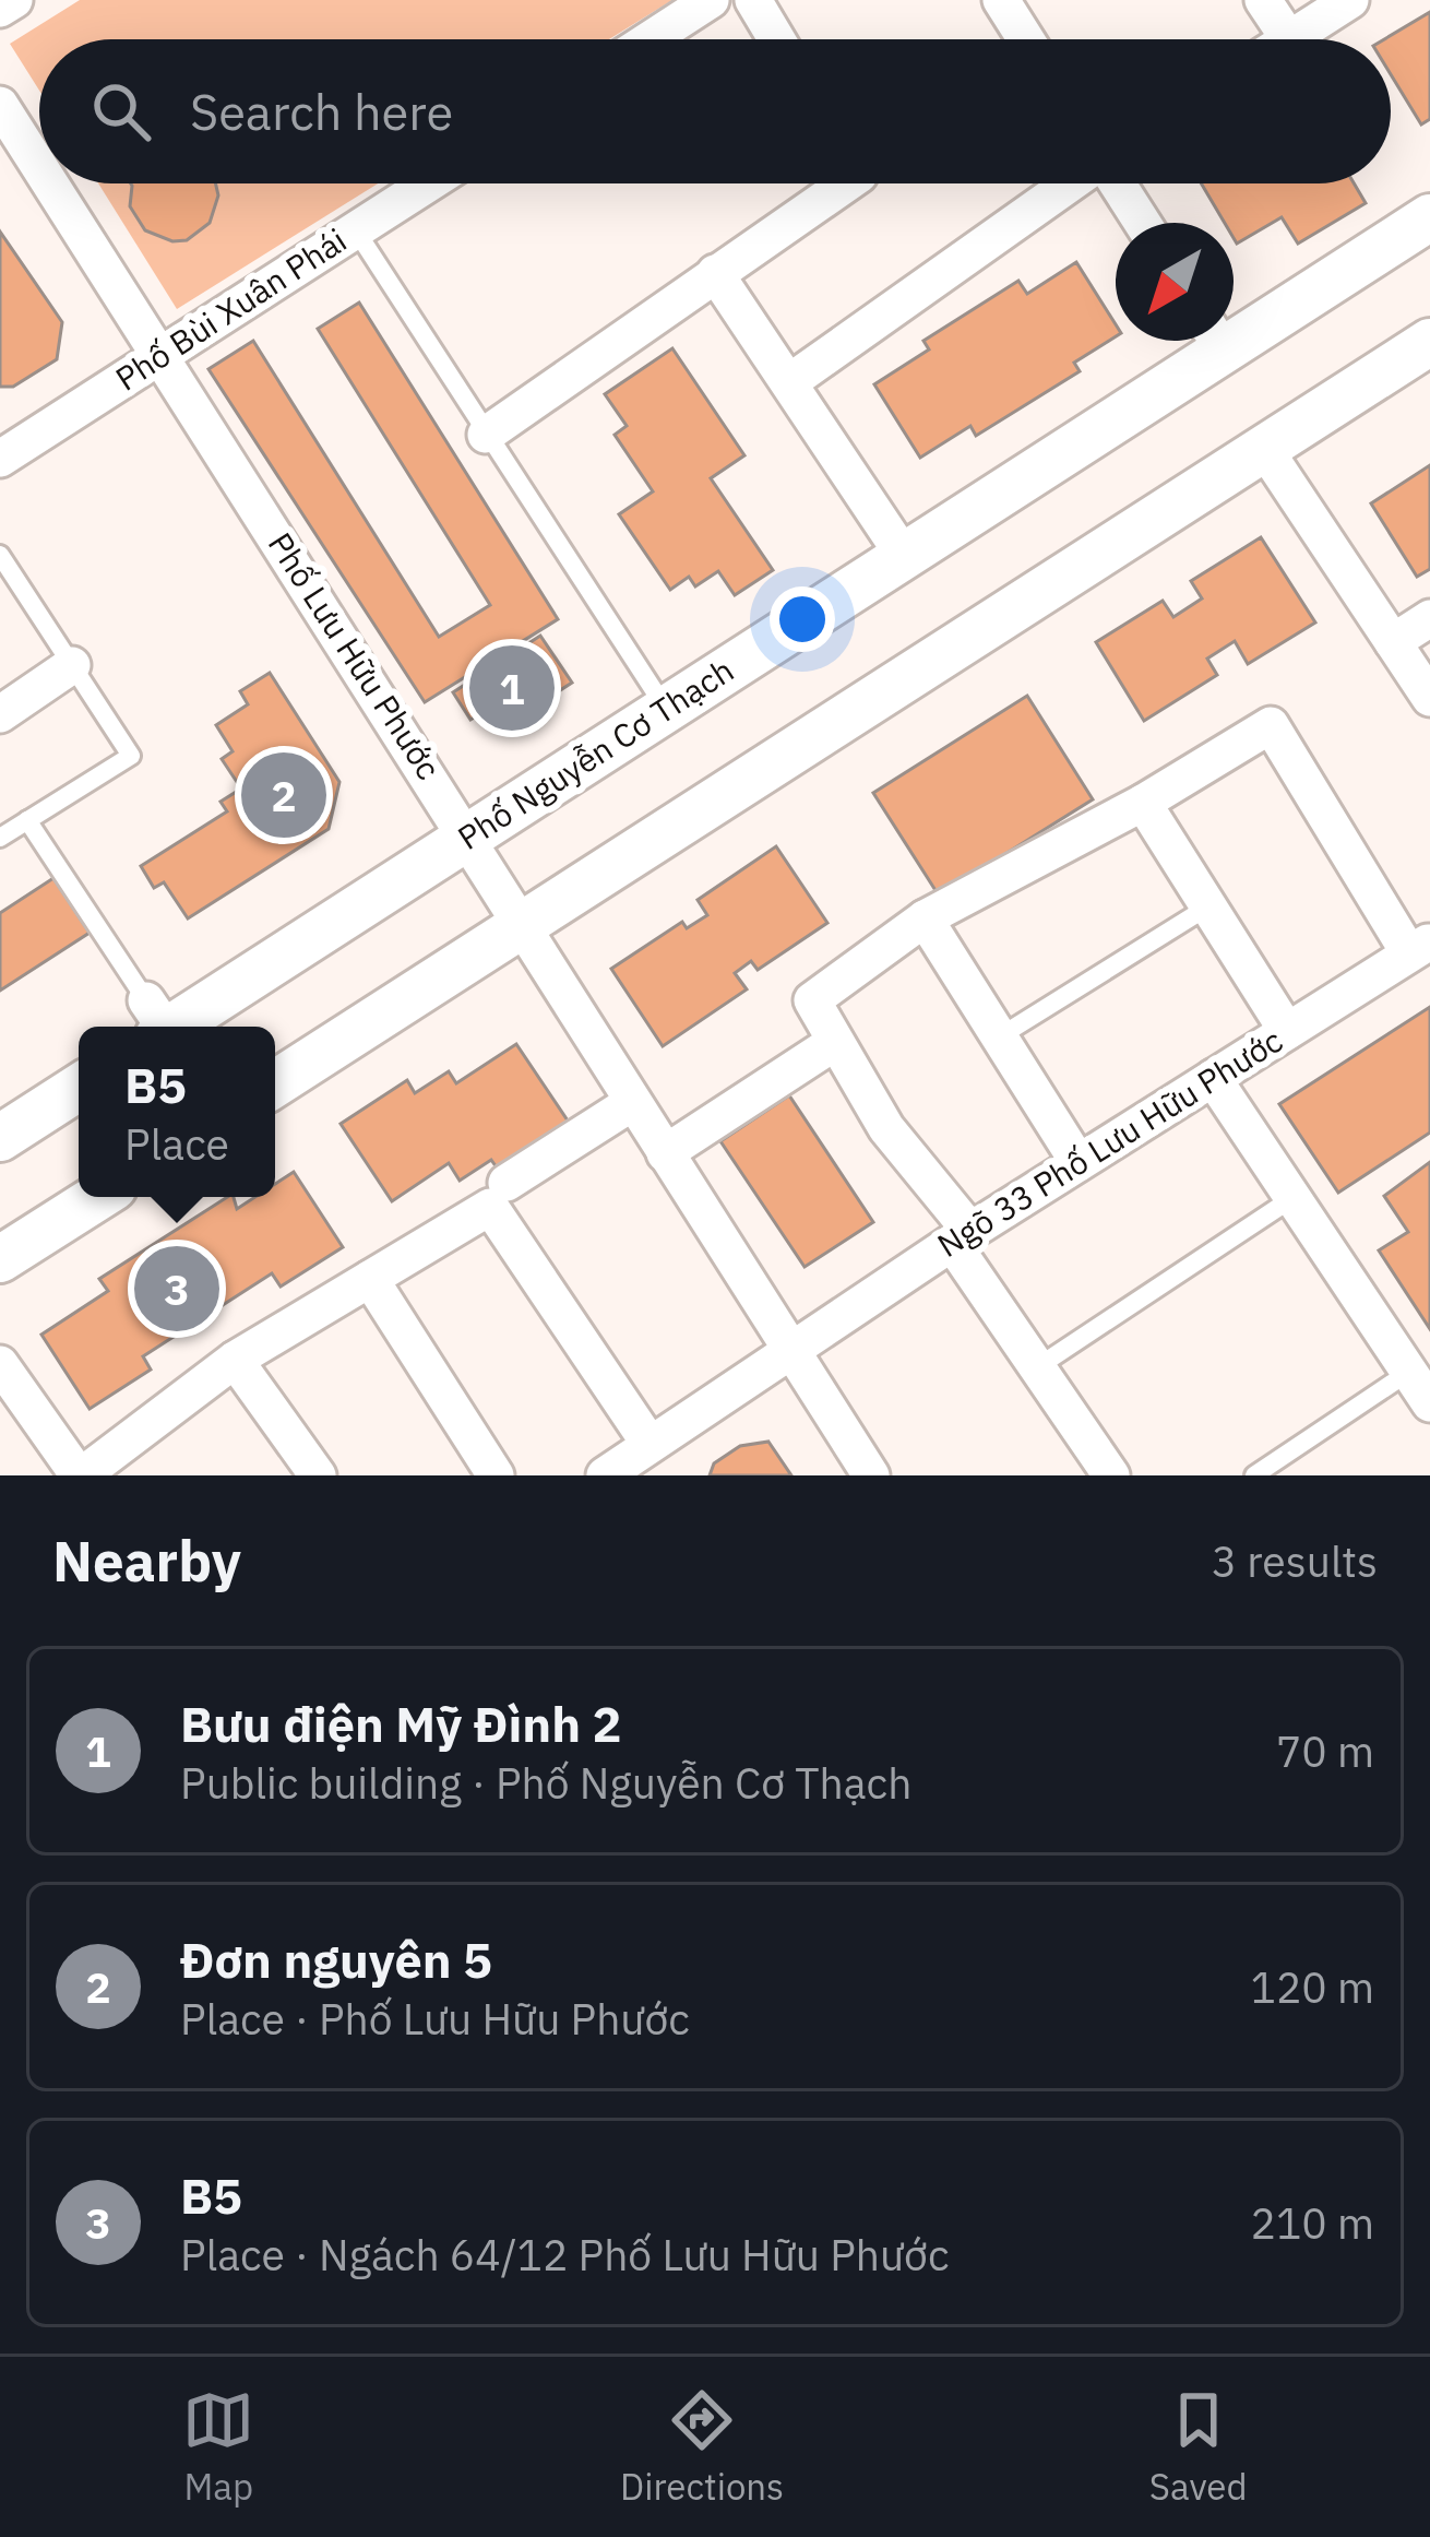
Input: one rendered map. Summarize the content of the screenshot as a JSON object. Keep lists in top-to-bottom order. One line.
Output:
{"streets":{"street":["Phố Bùi Xuân Phái","Phố Lưu Hữu Phước","Phố Nguyễn Cơ Thạch","Ngõ 33 Phố Lưu Hữu Phước"]},"crossings":[["Phố Bùi Xuân Phái","Phố Lưu Hữu Phước"],["Phố Lưu Hữu Phước","Phố Nguyễn Cơ Thạch"],["Phố Lưu Hữu Phước","Ngõ 33 Phố Lưu Hữu Phước"]],"north":"bottom left","page":{"search":"Search here","pins":["1","2","3"],"popup":["B5","Place"],"heading":["Nearby","3 results"],"list":[{"mark":"1","name":"Bưu điện Mỹ Đình 2","note":"Public building · Phố Nguyễn Cơ Thạch","value":"70 m"},{"mark":"2","name":"Đơn nguyên 5","note":"Place · Phố Lưu Hữu Phước","value":"120 m"},{"mark":"3","name":"B5","note":"Place · Ngách 64/12 Phố Lưu Hữu Phước","value":"210 m"}],"nav":["Map","Directions","Saved"]}}
